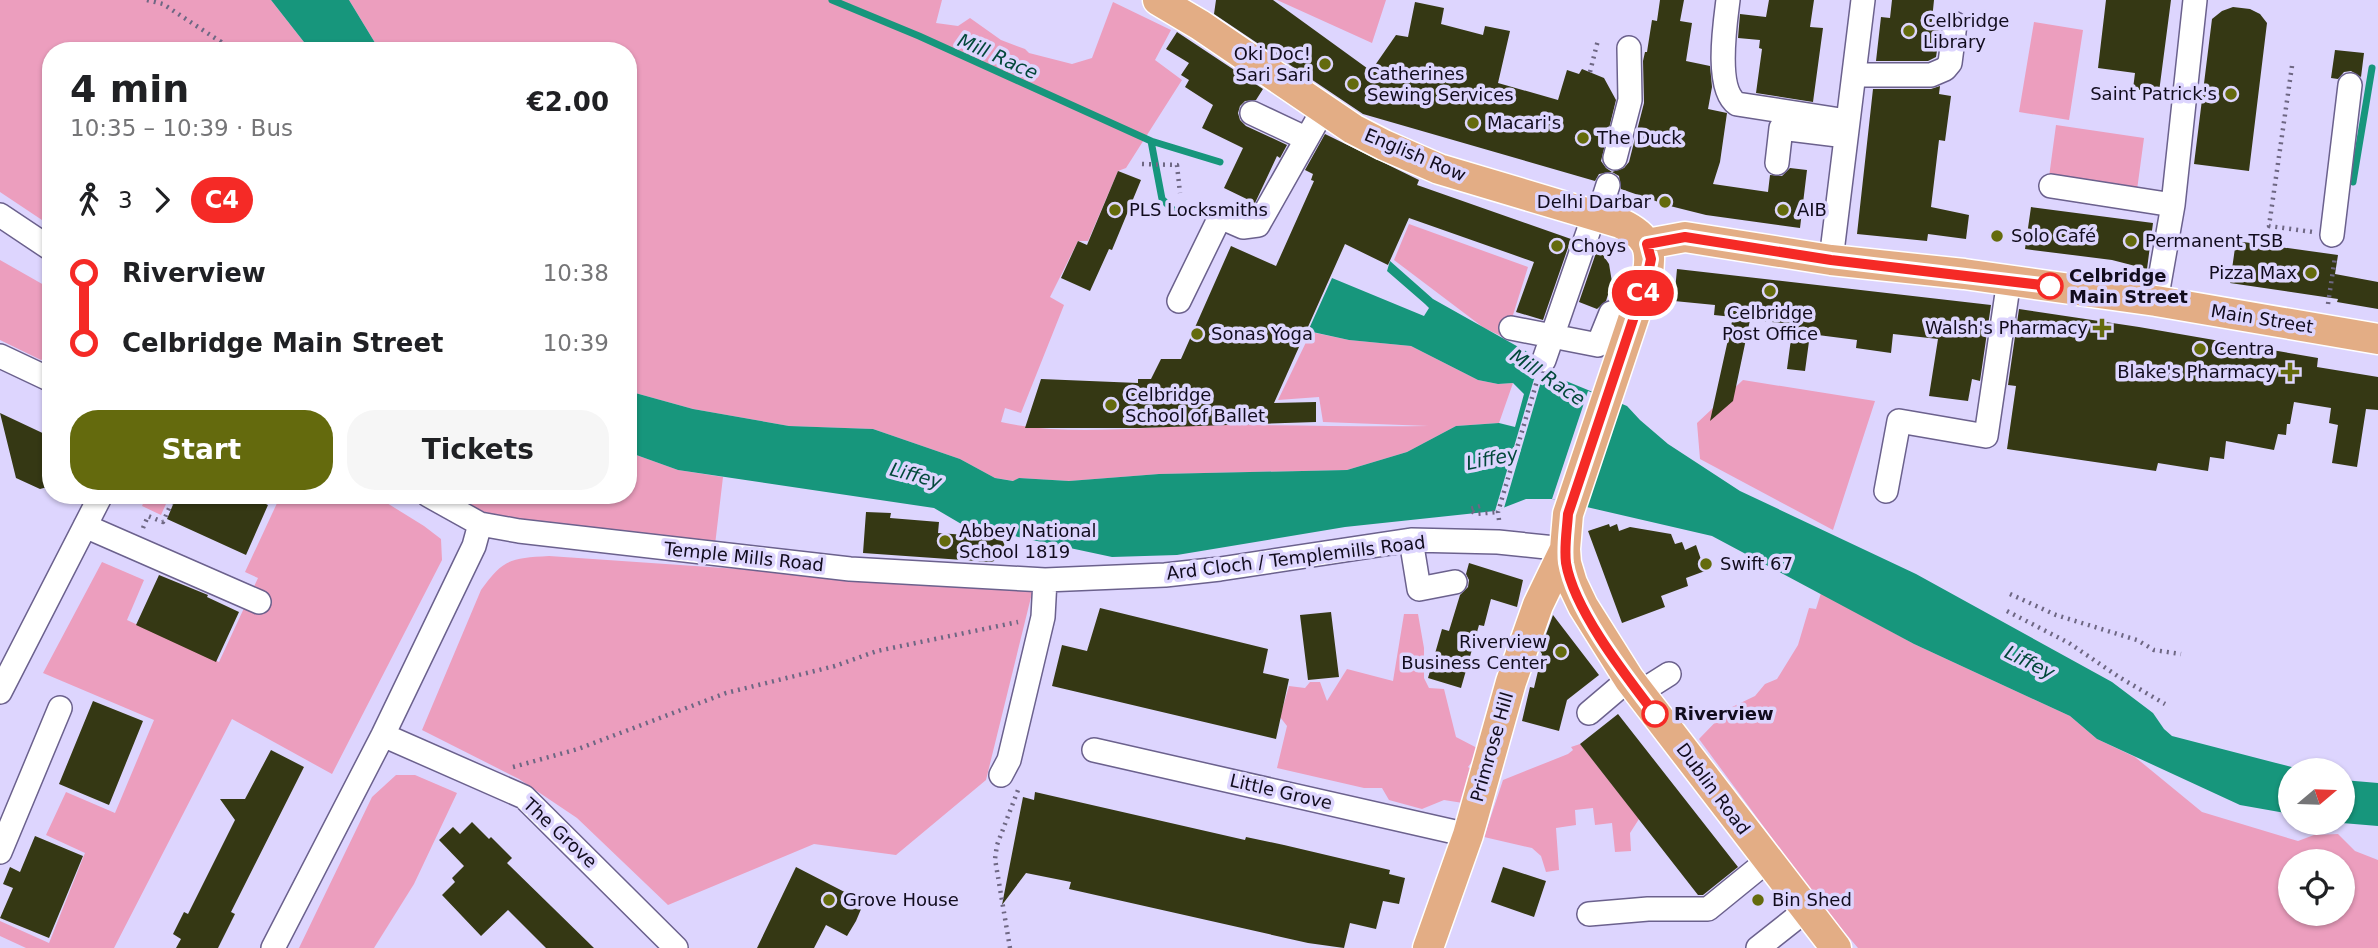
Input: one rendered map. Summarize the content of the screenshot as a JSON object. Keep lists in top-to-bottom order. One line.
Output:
{"streets":{"main road":["English Row","Main Street","Primrose Hill","Dublin Road"],"street":["Temple Mills Road","Ard Cloch / Templemills Road","Little Grove","The Grove"]},"crossings":[["English Row","Main Street"],["Temple Mills Road","Ard Cloch / Templemills Road"],["Ard Cloch / Templemills Road","Primrose Hill"],["Ard Cloch / Templemills Road","Dublin Road"],["Primrose Hill","Dublin Road"],["Primrose Hill","Little Grove"]],"water":["Mill Race","Liffey"],"places":{"other":["Celbridge Library","Oki Doc! Sari Sari","Catherines Sewing Services","Saint Patrick's","Macari's","The Duck","Delhi Darbar","PLS Locksmiths","AIB","Solo Café","Permanent TSB","Choys","Pizza Max","Celbridge Main Street","Celbridge Post Office","Sonas Yoga","Centra","Celbridge School of Ballet","Abbey National School 1819","Swift 67","Riverview Business Center","Riverview","Grove House","Bin Shed"],"health":["Walsh's Pharmacy","Blake's Pharmacy"]},"lines":["bus line C4"],"north":"right","page":{"on_map":"C4","heading":["4 min","10:35 – 10:39 · Bus","€2.00"],"legs":["3","C4"],"list":[{"name":"Riverview","value":"10:38"},{"name":"Celbridge Main Street","value":"10:39"}],"buttons":["Start","Tickets"]}}
